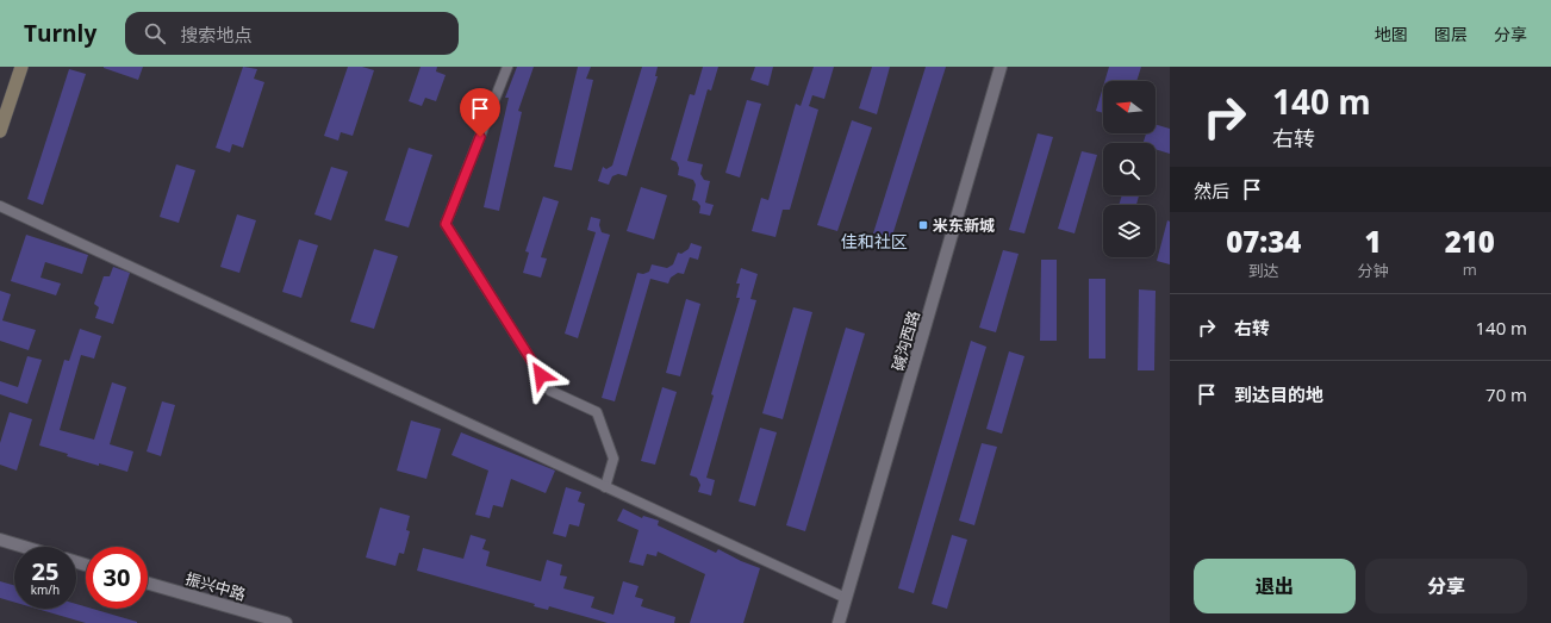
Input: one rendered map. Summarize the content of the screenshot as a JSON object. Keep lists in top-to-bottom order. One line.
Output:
{"streets":{"street":["碱沟西路","振兴中路"]},"districts":["佳和社区"],"places":{"transit":["米东新城"]},"north":"left","page":{"header":"Turnly","search":"搜索地点","nav":["地图","图层","分享"],"turn":["140 m","右转"],"then":"然后","eta":["07:34","到达","1","分钟","210","m"],"list":[{"name":"右转","value":"140 m"},{"name":"到达目的地","value":"70 m"}],"speed":"25 km/h","limit":"30","buttons":["退出","分享"]}}
